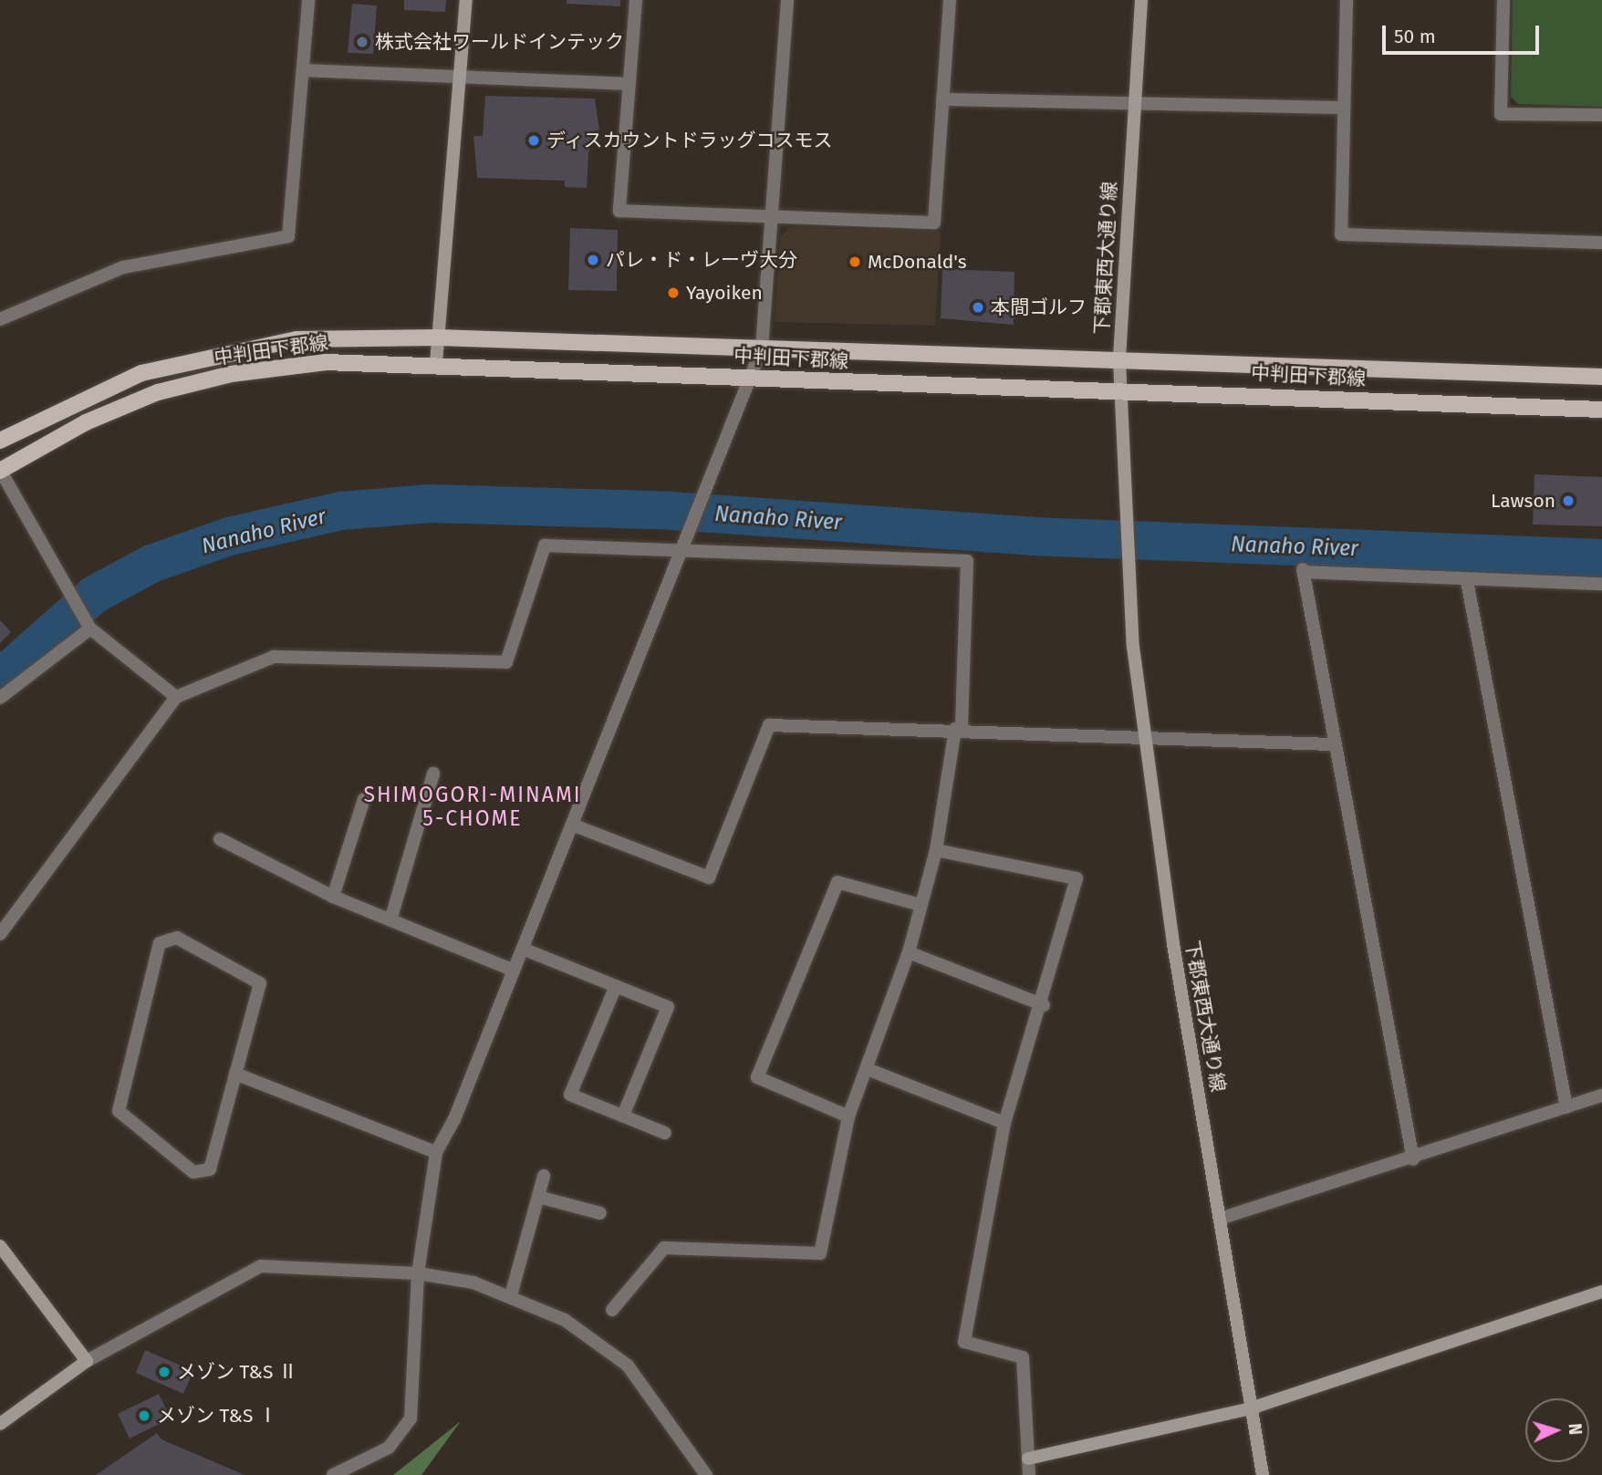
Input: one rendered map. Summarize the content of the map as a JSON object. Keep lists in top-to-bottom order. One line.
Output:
{"streets":{"main road":["中判田下郡線"],"street":["下郡東西大通り線"]},"crossings":[["下郡東西大通り線","中判田下郡線"]],"districts":["SHIMOGORI-MINAMI 5-CHOME"],"water":["Nanaho River"],"places":["株式会社ワールドインテック","ディスカウントドラッグコスモス","パレ・ド・レーヴ大分","McDonald's","Yayoiken","本間ゴルフ","Lawson","メゾン T&S Ⅱ","メゾン T&S Ⅰ"],"scale_bar":"50 m","north":"right"}
